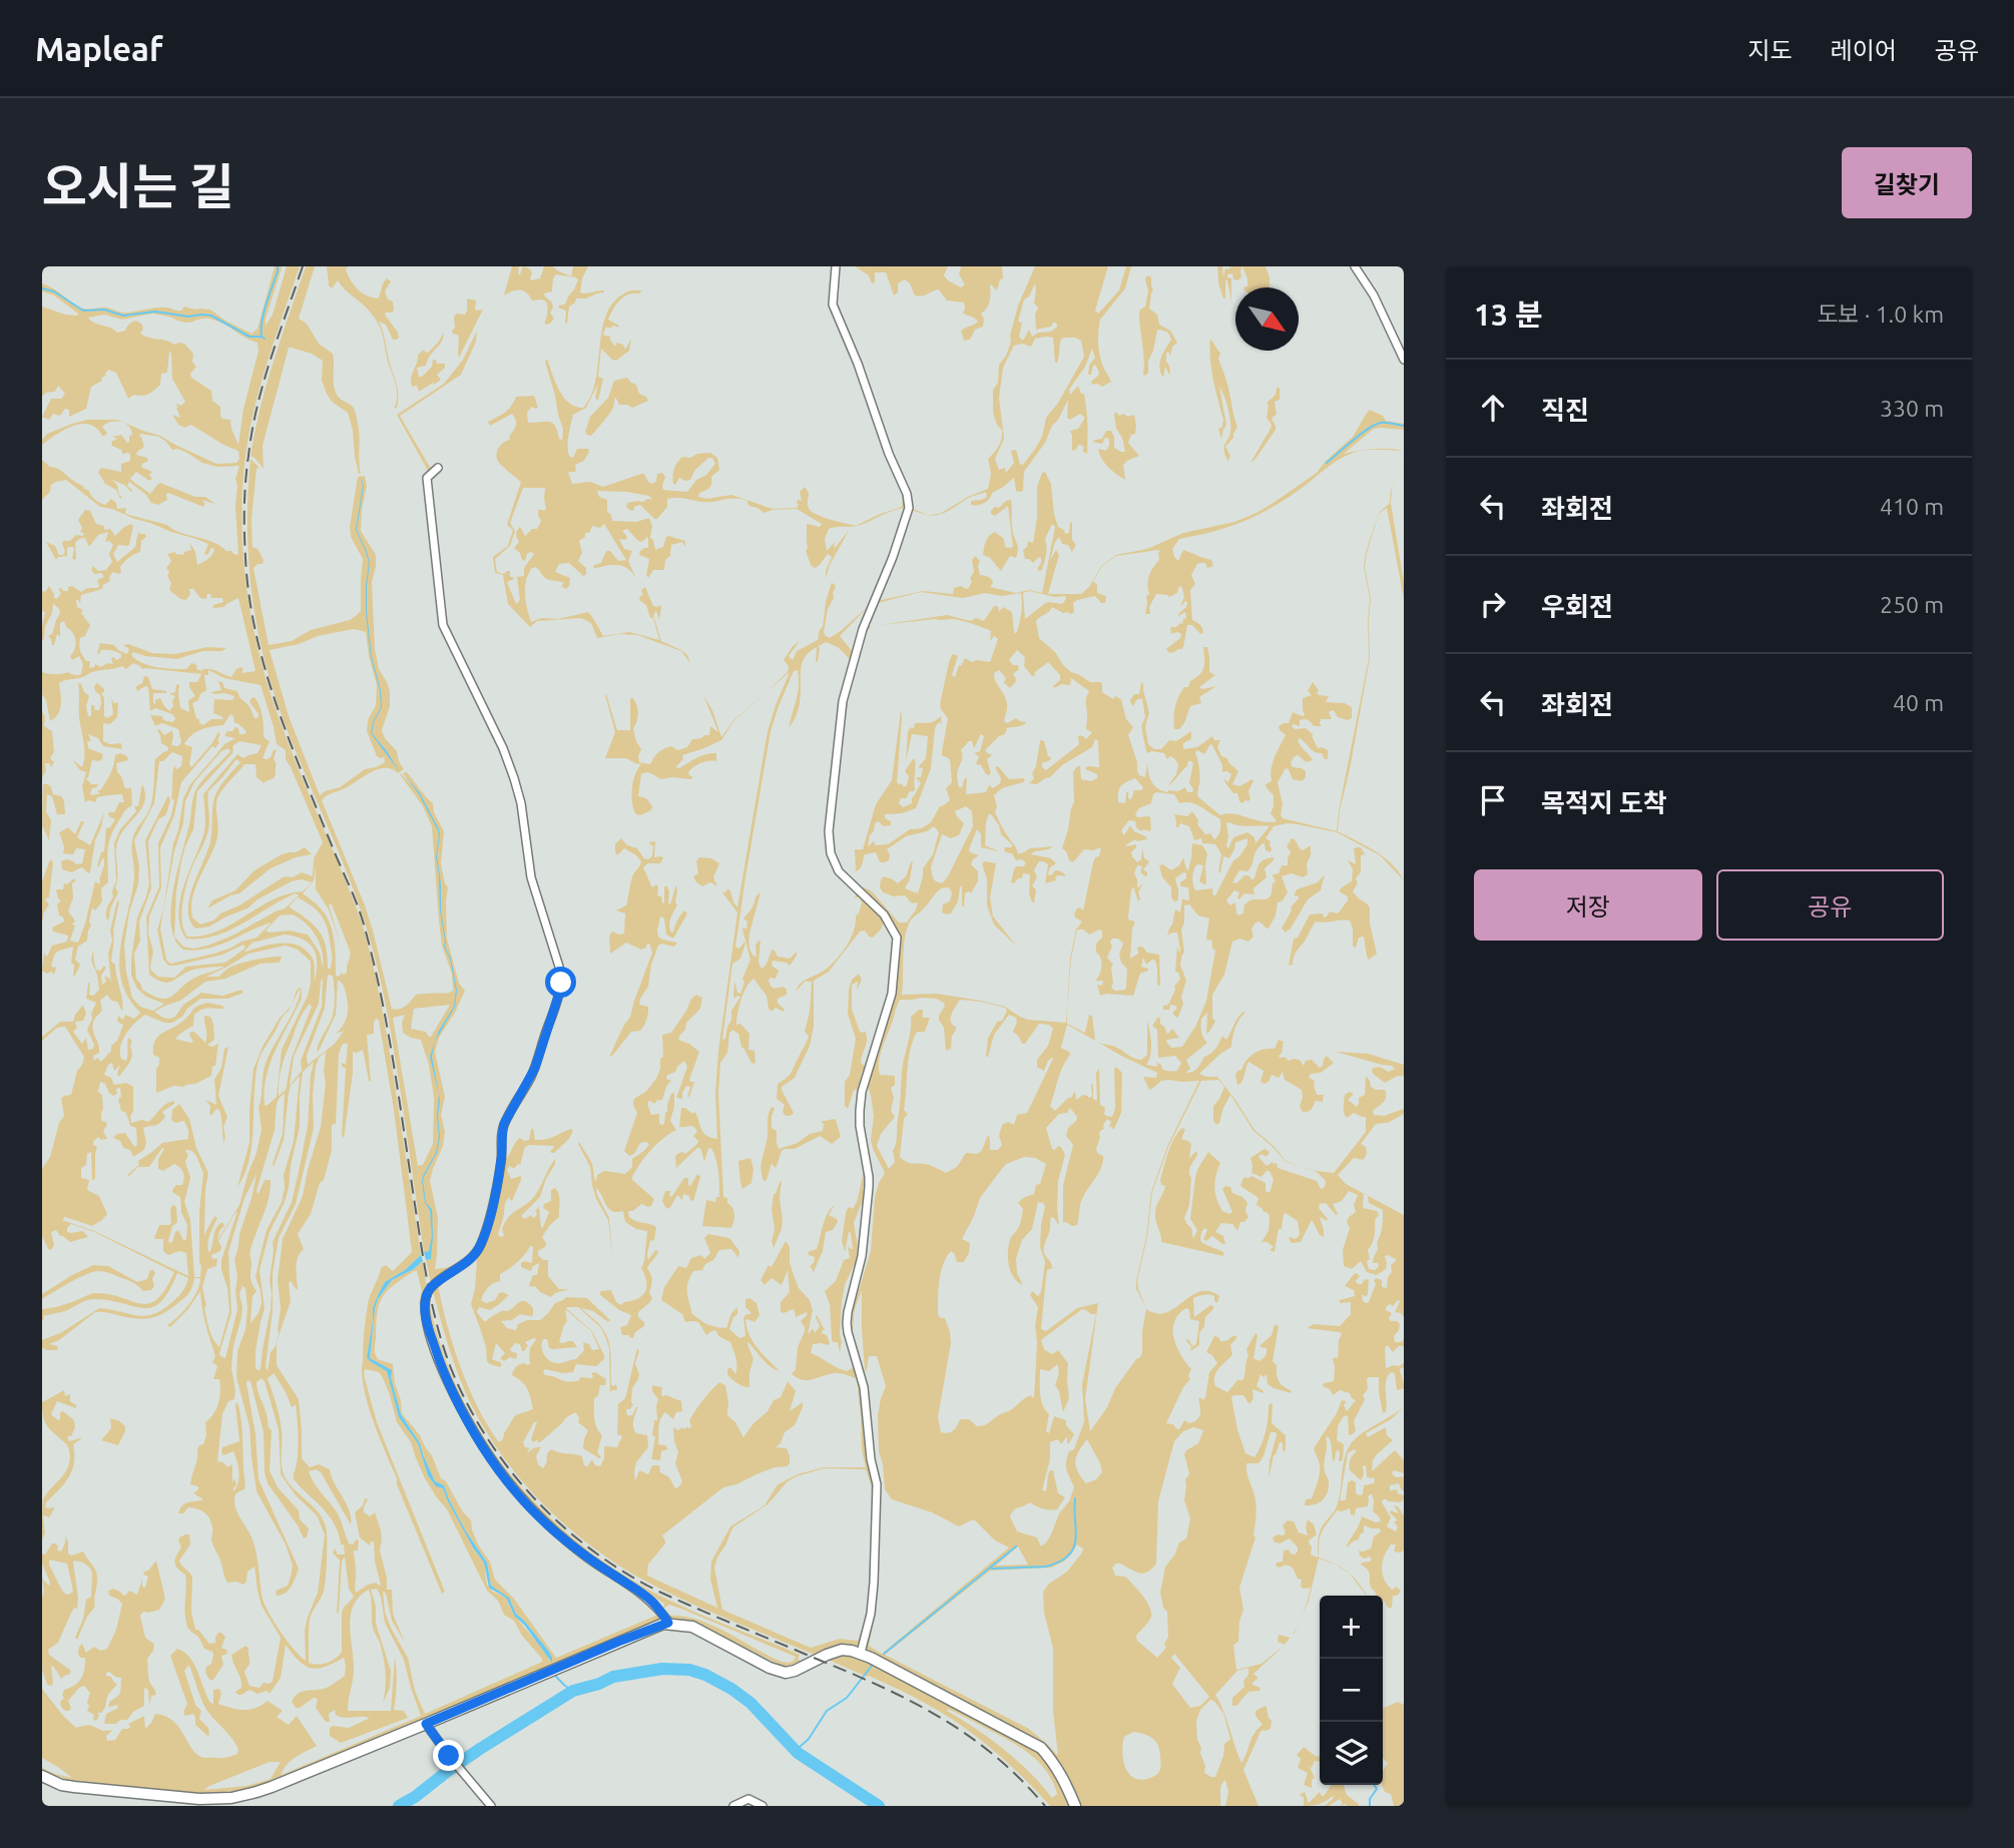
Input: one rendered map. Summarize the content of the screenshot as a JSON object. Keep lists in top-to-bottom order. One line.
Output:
{"north":"bottom right","page":{"header":"Mapleaf","nav":["지도","레이어","공유"],"title":"오시는 길","buttons":["길찾기",["저장","공유"]],"heading":["13 분","도보 · 1.0 km"],"list":[["직진","330 m"],["좌회전","410 m"],["우회전","250 m"],["좌회전","40 m"],"목적지 도착"],"map_buttons":["+","−"]}}
